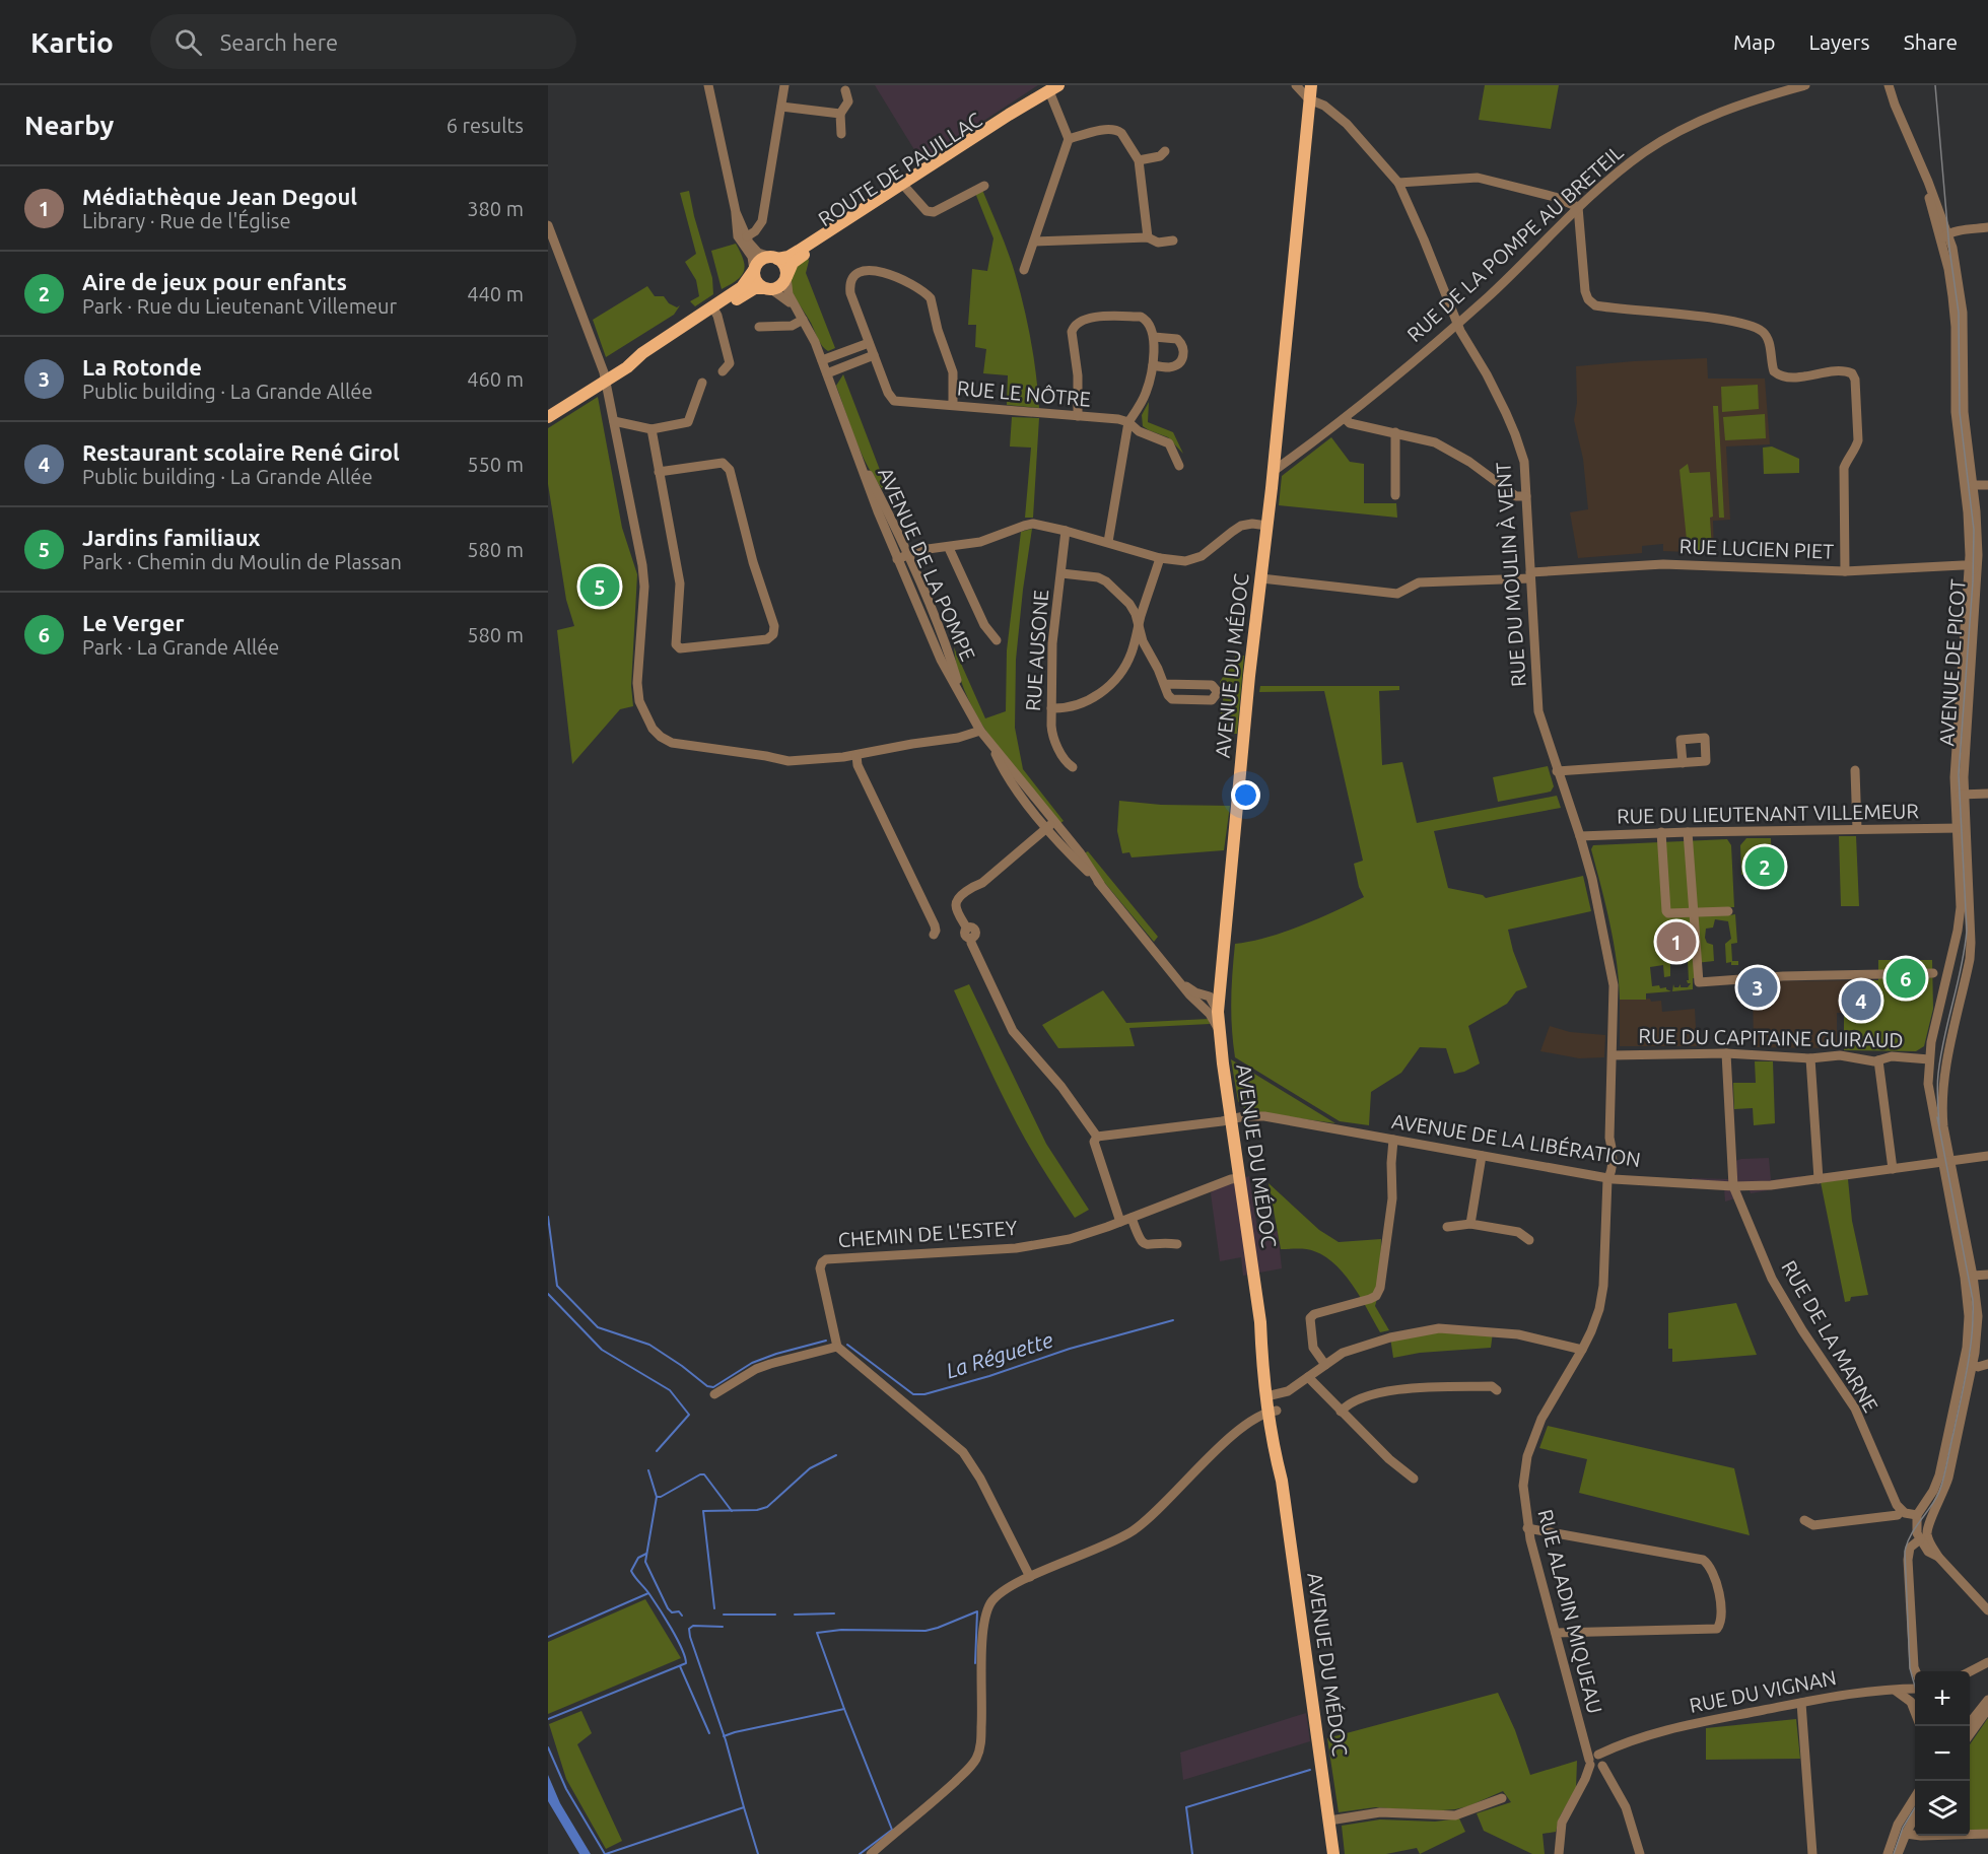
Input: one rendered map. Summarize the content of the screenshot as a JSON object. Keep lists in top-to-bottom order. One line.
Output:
{"streets":{"main road":["ROUTE DE PAUILLAC","AVENUE DU MÉDOC"],"street":["RUE DE LA POMPE AU BRETEIL","RUE LE NÔTRE","RUE LUCIEN PIET","AVENUE DE LA POMPE","RUE DU MOULIN À VENT","RUE AUSONE","AVENUE DE PICOT","RUE DU LIEUTENANT VILLEMEUR","RUE DU CAPITAINE GUIRAUD","AVENUE DE LA LIBÉRATION","CHEMIN DE L'ESTEY","RUE DE LA MARNE","RUE ALADIN MIQUEAU","RUE DU VIGNAN"]},"crossings":[["ROUTE DE PAUILLAC","AVENUE DE LA POMPE"],["RUE DE LA POMPE AU BRETEIL","RUE DU MOULIN À VENT"],["RUE DE LA POMPE AU BRETEIL","AVENUE DU MÉDOC"],["RUE LUCIEN PIET","RUE DU MOULIN À VENT"],["RUE LUCIEN PIET","AVENUE DE PICOT"],["RUE LUCIEN PIET","AVENUE DU MÉDOC"],["AVENUE DE LA POMPE","AVENUE DU MÉDOC"],["RUE DU MOULIN À VENT","AVENUE DU MÉDOC"],["RUE DU MOULIN À VENT","RUE DU LIEUTENANT VILLEMEUR"],["RUE DU MOULIN À VENT","RUE DU CAPITAINE GUIRAUD"],["RUE DU MOULIN À VENT","RUE ALADIN MIQUEAU"],["AVENUE DE PICOT","RUE DU LIEUTENANT VILLEMEUR"],["AVENUE DE PICOT","RUE DU CAPITAINE GUIRAUD"],["AVENUE DE PICOT","AVENUE DE LA LIBÉRATION"],["AVENUE DU MÉDOC","AVENUE DE LA LIBÉRATION"],["RUE DU CAPITAINE GUIRAUD","RUE DE LA MARNE"],["RUE DU CAPITAINE GUIRAUD","RUE ALADIN MIQUEAU"],["AVENUE DE LA LIBÉRATION","RUE DE LA MARNE"],["AVENUE DE LA LIBÉRATION","RUE ALADIN MIQUEAU"],["RUE ALADIN MIQUEAU","RUE DU VIGNAN"]],"water":["La Réguette"],"page":{"header":"Kartio","search":"Search here","nav":["Map","Layers","Share"],"heading":["Nearby","6 results"],"list":[{"mark":"1","name":"Médiathèque Jean Degoul","note":"Library · Rue de l'Église","value":"380 m"},{"mark":"2","name":"Aire de jeux pour enfants","note":"Park · Rue du Lieutenant Villemeur","value":"440 m"},{"mark":"3","name":"La Rotonde","note":"Public building · La Grande Allée","value":"460 m"},{"mark":"4","name":"Restaurant scolaire René Girol","note":"Public building · La Grande Allée","value":"550 m"},{"mark":"5","name":"Jardins familiaux","note":"Park · Chemin du Moulin de Plassan","value":"580 m"},{"mark":"6","name":"Le Verger","note":"Park · La Grande Allée","value":"580 m"}],"pins":["5","2","1","6","3","4"],"map_buttons":["+","−"]}}
